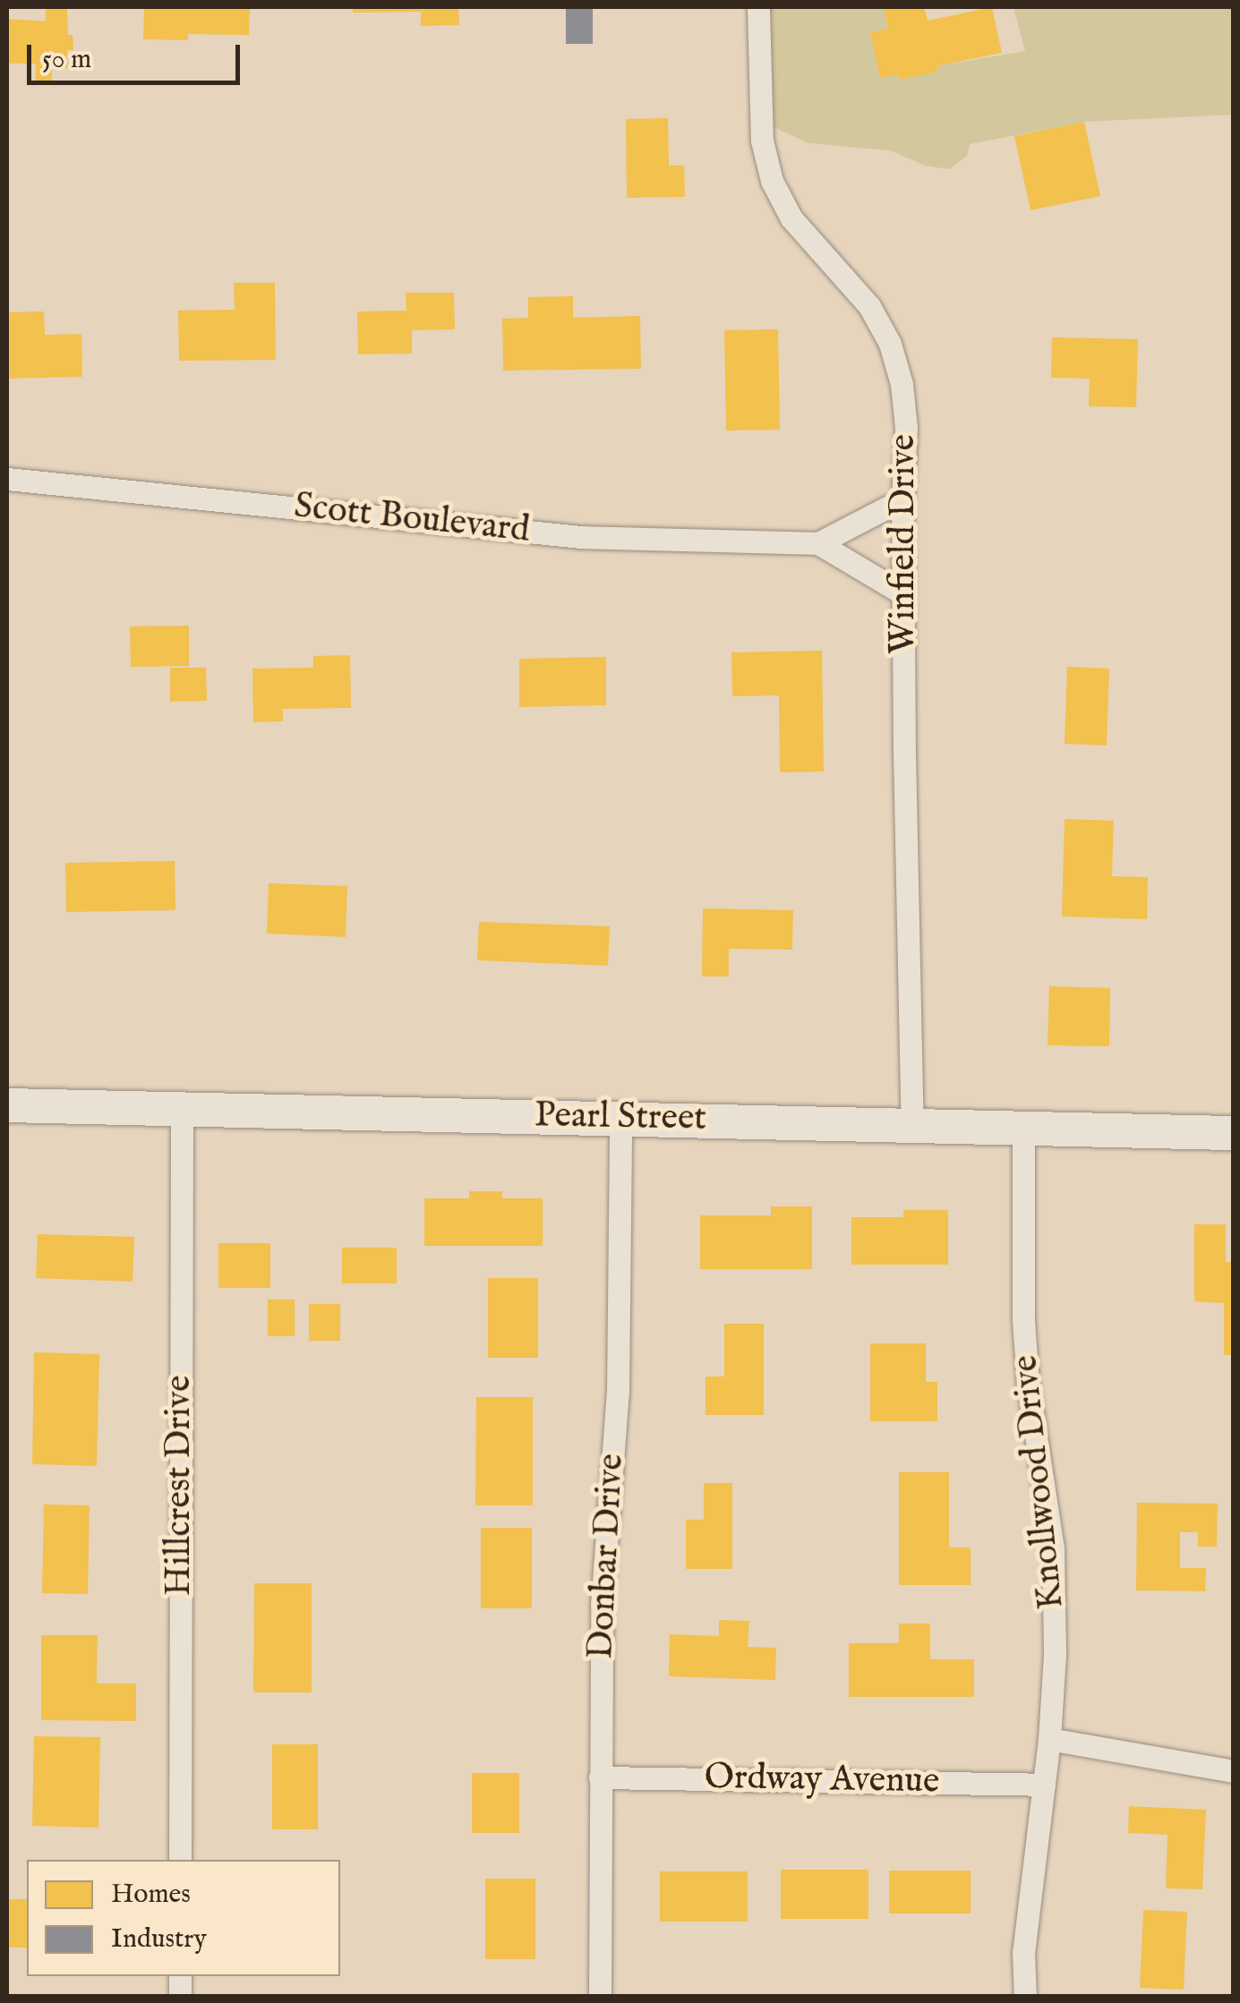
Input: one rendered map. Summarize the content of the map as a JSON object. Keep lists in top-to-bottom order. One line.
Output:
{"streets":{"street":["Scott Boulevard","Winfield Drive","Pearl Street","Knollwood Drive","Hillcrest Drive","Donbar Drive","Ordway Avenue"]},"crossings":[["Scott Boulevard","Winfield Drive"],["Winfield Drive","Pearl Street"],["Pearl Street","Knollwood Drive"],["Pearl Street","Hillcrest Drive"],["Pearl Street","Donbar Drive"],["Knollwood Drive","Ordway Avenue"],["Donbar Drive","Ordway Avenue"]],"legend":["Homes","Industry"],"scale_bar":"50 m"}
